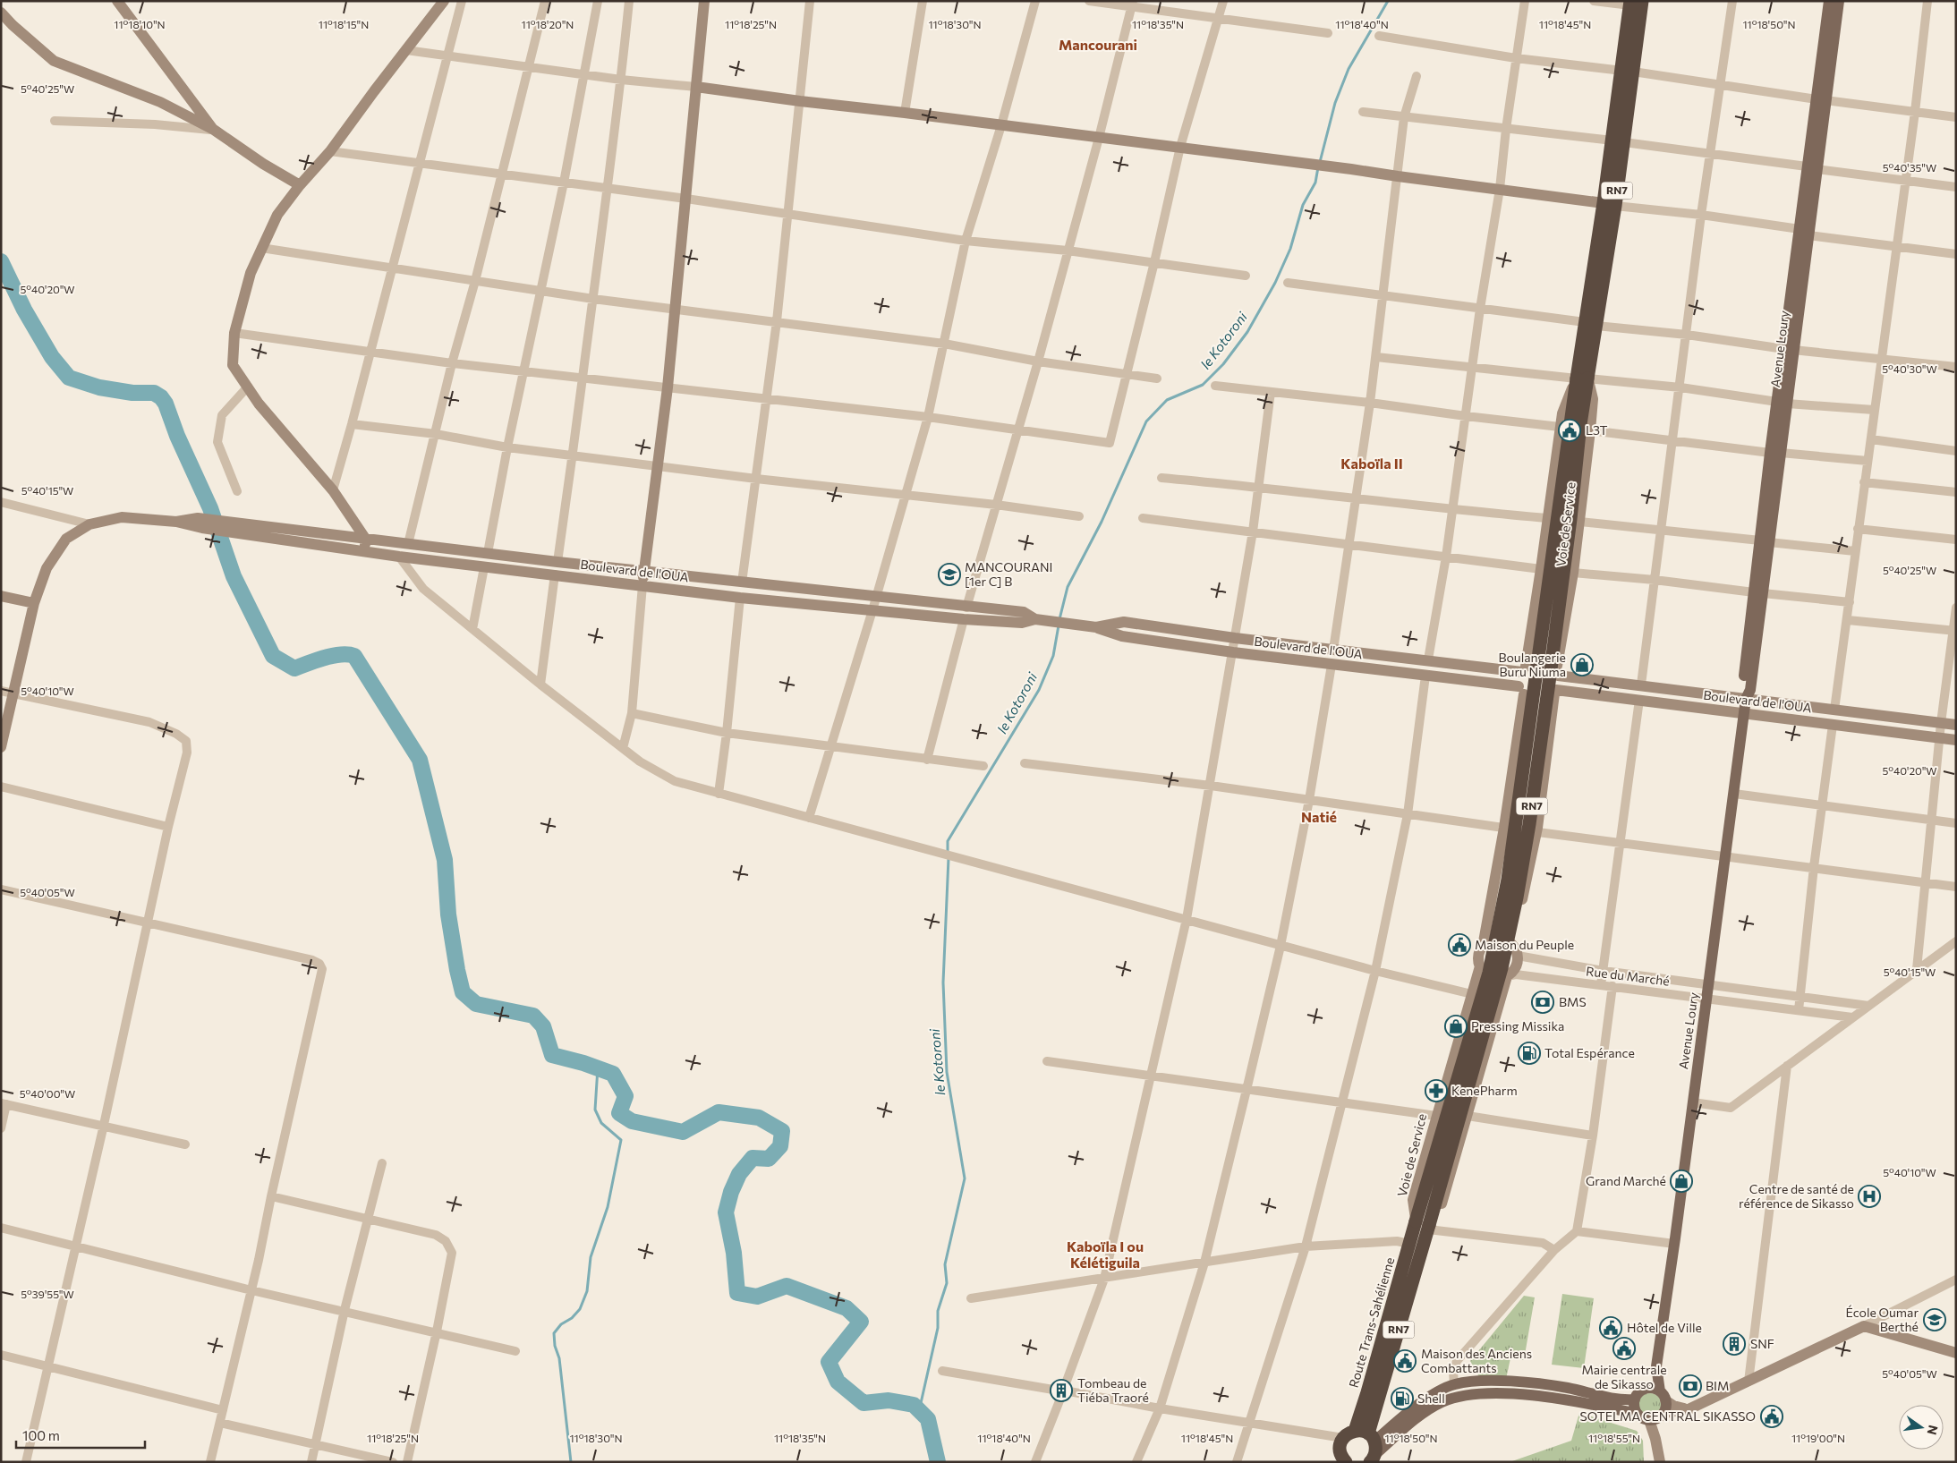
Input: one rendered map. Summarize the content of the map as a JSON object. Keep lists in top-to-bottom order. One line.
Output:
{"streets":{"highway":["RN7","Route Trans-Sahélienne"],"main road":["Avenue Loury","Voie de Service","Boulevard de l'OUA"],"street":["Rue du Marché"]},"crossings":[["RN7","Voie de Service"],["RN7","Route Trans-Sahélienne"],["Avenue Loury","Boulevard de l'OUA"],["Avenue Loury","Rue du Marché"],["Voie de Service","Boulevard de l'OUA"],["Voie de Service","Rue du Marché"],["Voie de Service","Route Trans-Sahélienne"]],"districts":["Mancourani","Kaboïla II","Natié","Kaboïla I ou Kélétiguila"],"water":["le Kotoroni"],"places":{"public building":["L3T","Maison du Peuple","Hôtel de Ville","Mairie centrale de Sikasso","Maison des Anciens Combattants","SOTELMA CENTRAL SIKASSO"],"school or university":["MANCOURANI [1er C] B","École Oumar Berthé"],"shop":["Boulangerie Buru Niuma","Pressing Missika","Grand Marché"],"bank":["BMS","BIM"],"fuel station":["Total Espérance","Shell"],"pharmacy":["KenePharm"],"hospital":["Centre de santé de référence de Sikasso"],"building":["SNF","Tombeau de Tiéba Traoré"]},"scale_bar":"100 m","north":"right","coordinates":["11°18'15\"N","11°18'20\"N","11°18'25\"N","11°18'30\"N","11°18'35\"N","11°18'40\"N","11°18'45\"N","11°18'50\"N","11°18'10\"N","5°40'25\"W","5°40'35\"W","5°40'20\"W","5°40'30\"W","5°40'15\"W","5°40'10\"W","5°40'05\"W","5°40'00\"W","5°39'55\"W","11°18'55\"N","11°19'00\"N"]}
